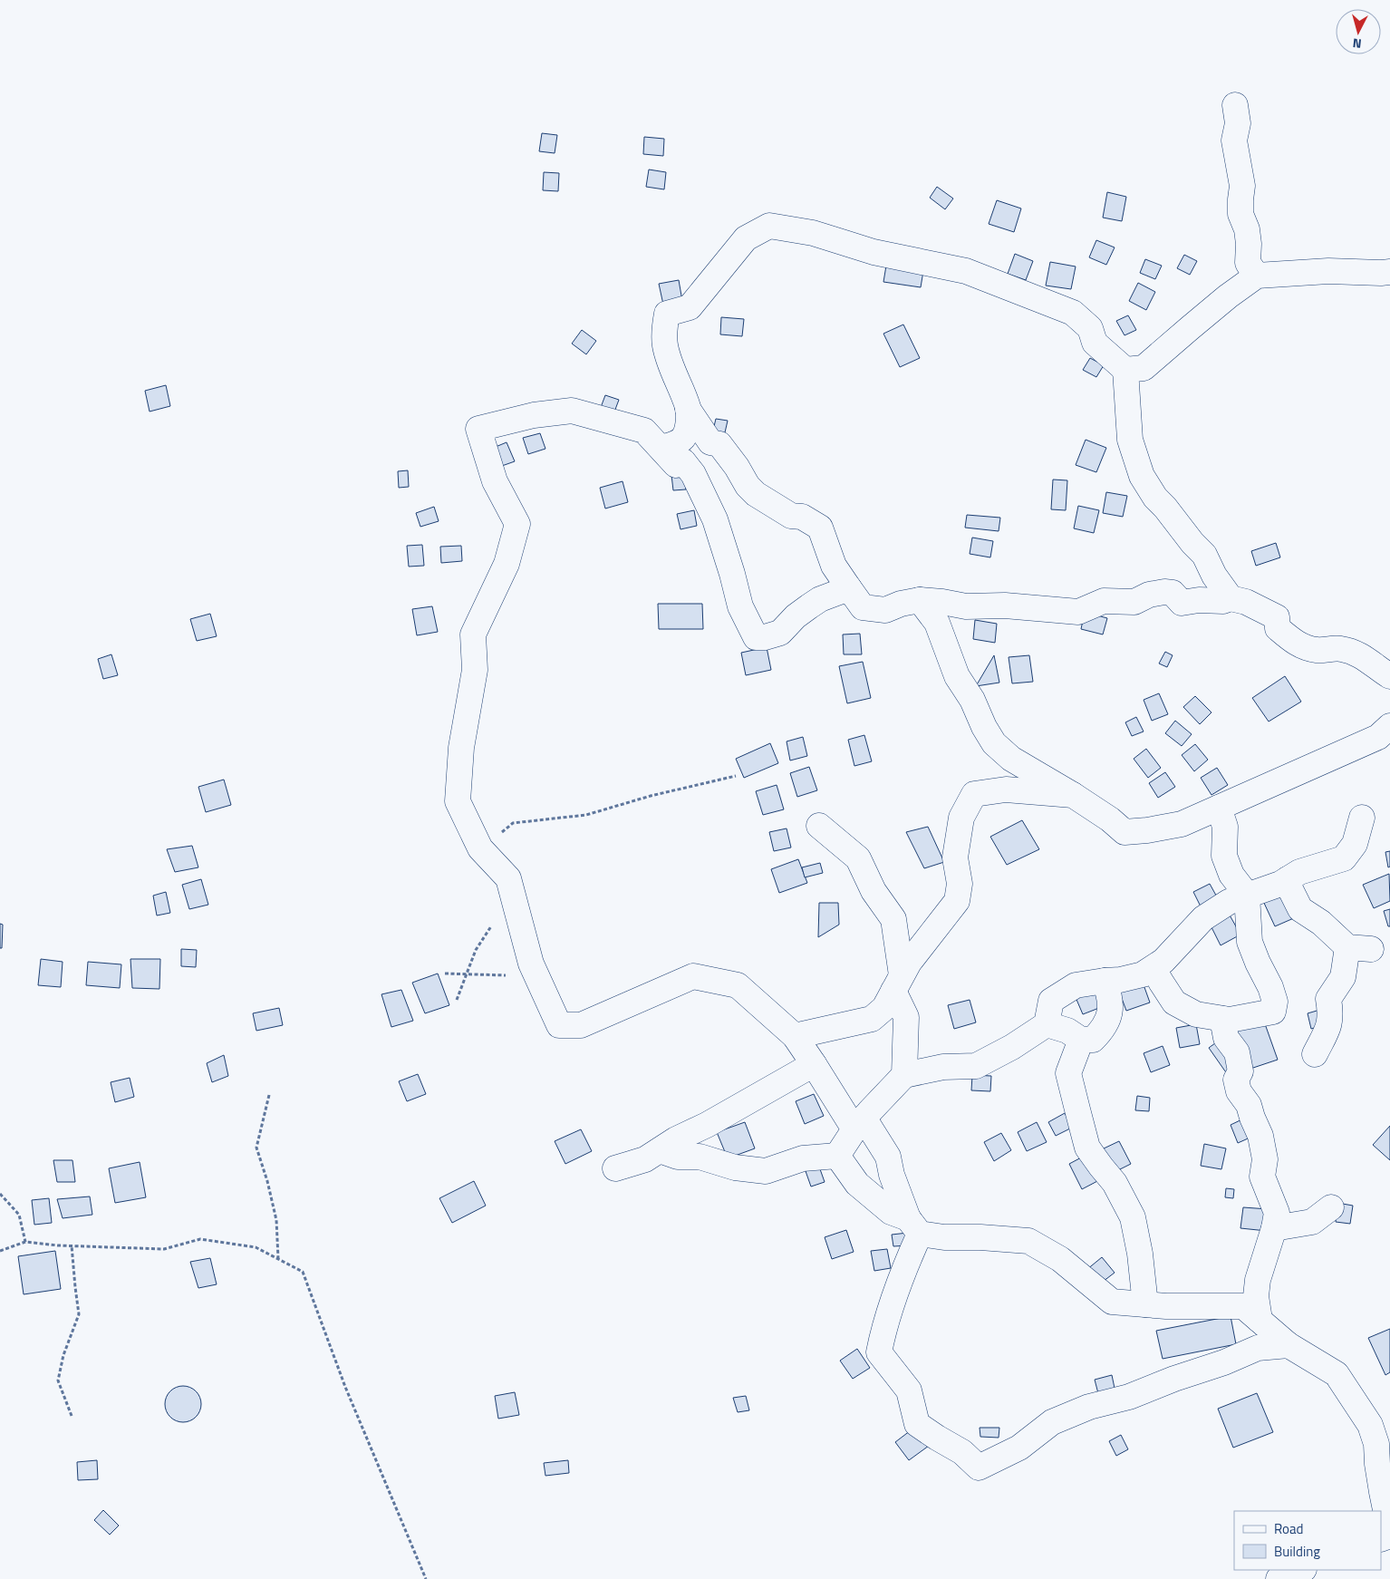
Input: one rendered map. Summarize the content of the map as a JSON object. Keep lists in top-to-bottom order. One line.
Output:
{"legend":["Road","Building"],"north":"bottom"}
